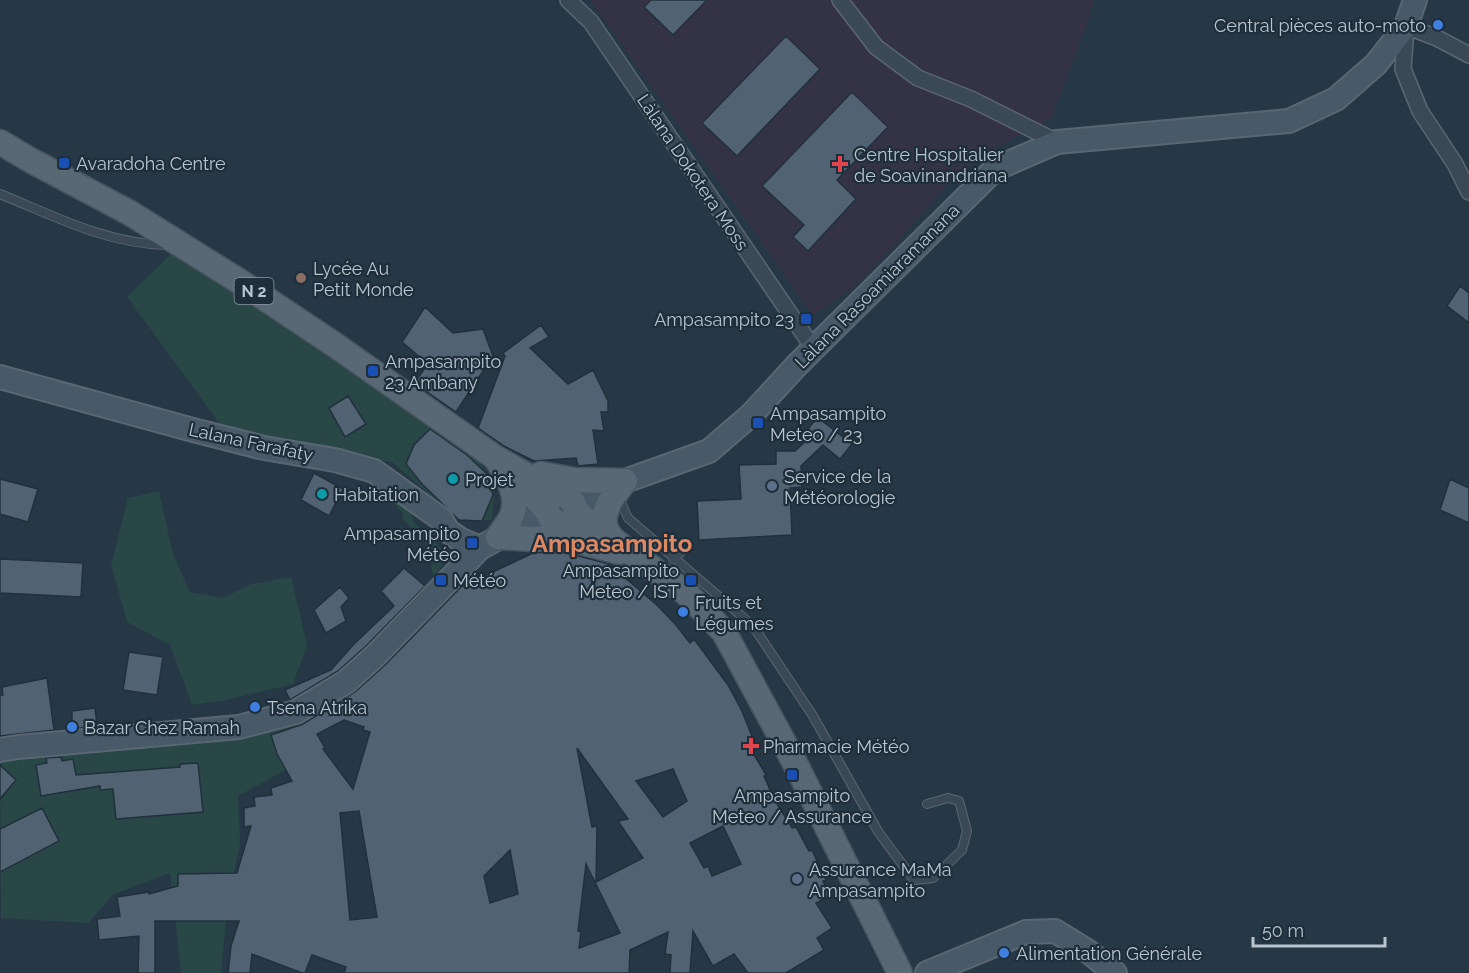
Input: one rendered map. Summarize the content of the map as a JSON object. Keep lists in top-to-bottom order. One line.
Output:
{"streets":{"main road":["Làlana Rasoamiaramanana","N 2","Lalana Farafaty"],"street":["Làlana Dokotera Moss"]},"crossings":[["Làlana Dokotera Moss","Làlana Rasoamiaramanana"],["Làlana Rasoamiaramanana","N 2"],["Làlana Rasoamiaramanana","Lalana Farafaty"]],"districts":["Ampasampito"],"places":{"other":["Central pièces auto-moto","Lycée Au Petit Monde","Projet","Service de la Météorologie","Habitation","Fruits et Légumes","Tsena Atrika","Bazar Chez Ramah","Assurance MaMa Ampasampito","Alimentation Générale"],"transit":["Avaradoha Centre","Ampasampito 23","Ampasampito 23 Ambany","Ampasampito Meteo / 23","Ampasampito Météo","Météo","Ampasampito Meteo / IST","Ampasampito Meteo / Assurance"],"health":["Centre Hospitalier de Soavinandriana","Pharmacie Météo"]},"scale_bar":"50 m"}
